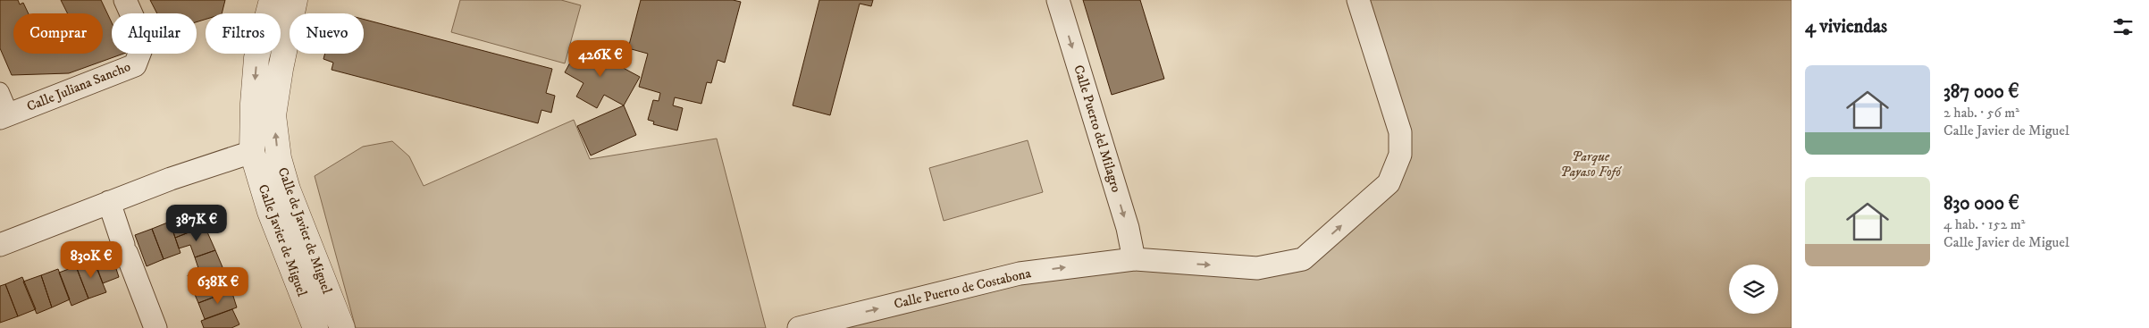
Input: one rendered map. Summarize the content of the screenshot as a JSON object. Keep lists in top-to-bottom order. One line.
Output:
{"streets":{"street":["Calle Juliana Sancho","Calle Puerto del Milagro","Calle de Javier de Miguel","Calle Javier de Miguel","Calle Puerto de Costabona"]},"crossings":[["Calle Puerto del Milagro","Calle Puerto de Costabona"]],"one_way":["Calle Puerto del Milagro","Calle Javier de Miguel"],"parks":["Parque Payaso Fofó"],"page":{"heading":"4 viviendas","chip":["Comprar","Alquilar","Filtros","Nuevo"],"price":["426K €","387K €","830K €","638K €"],"list":[{"name":"387 000 €","note":"2 hab. · 56 m² · Calle Javier de Miguel"},{"name":"830 000 €","note":"4 hab. · 152 m² · Calle Javier de Miguel"}]}}
